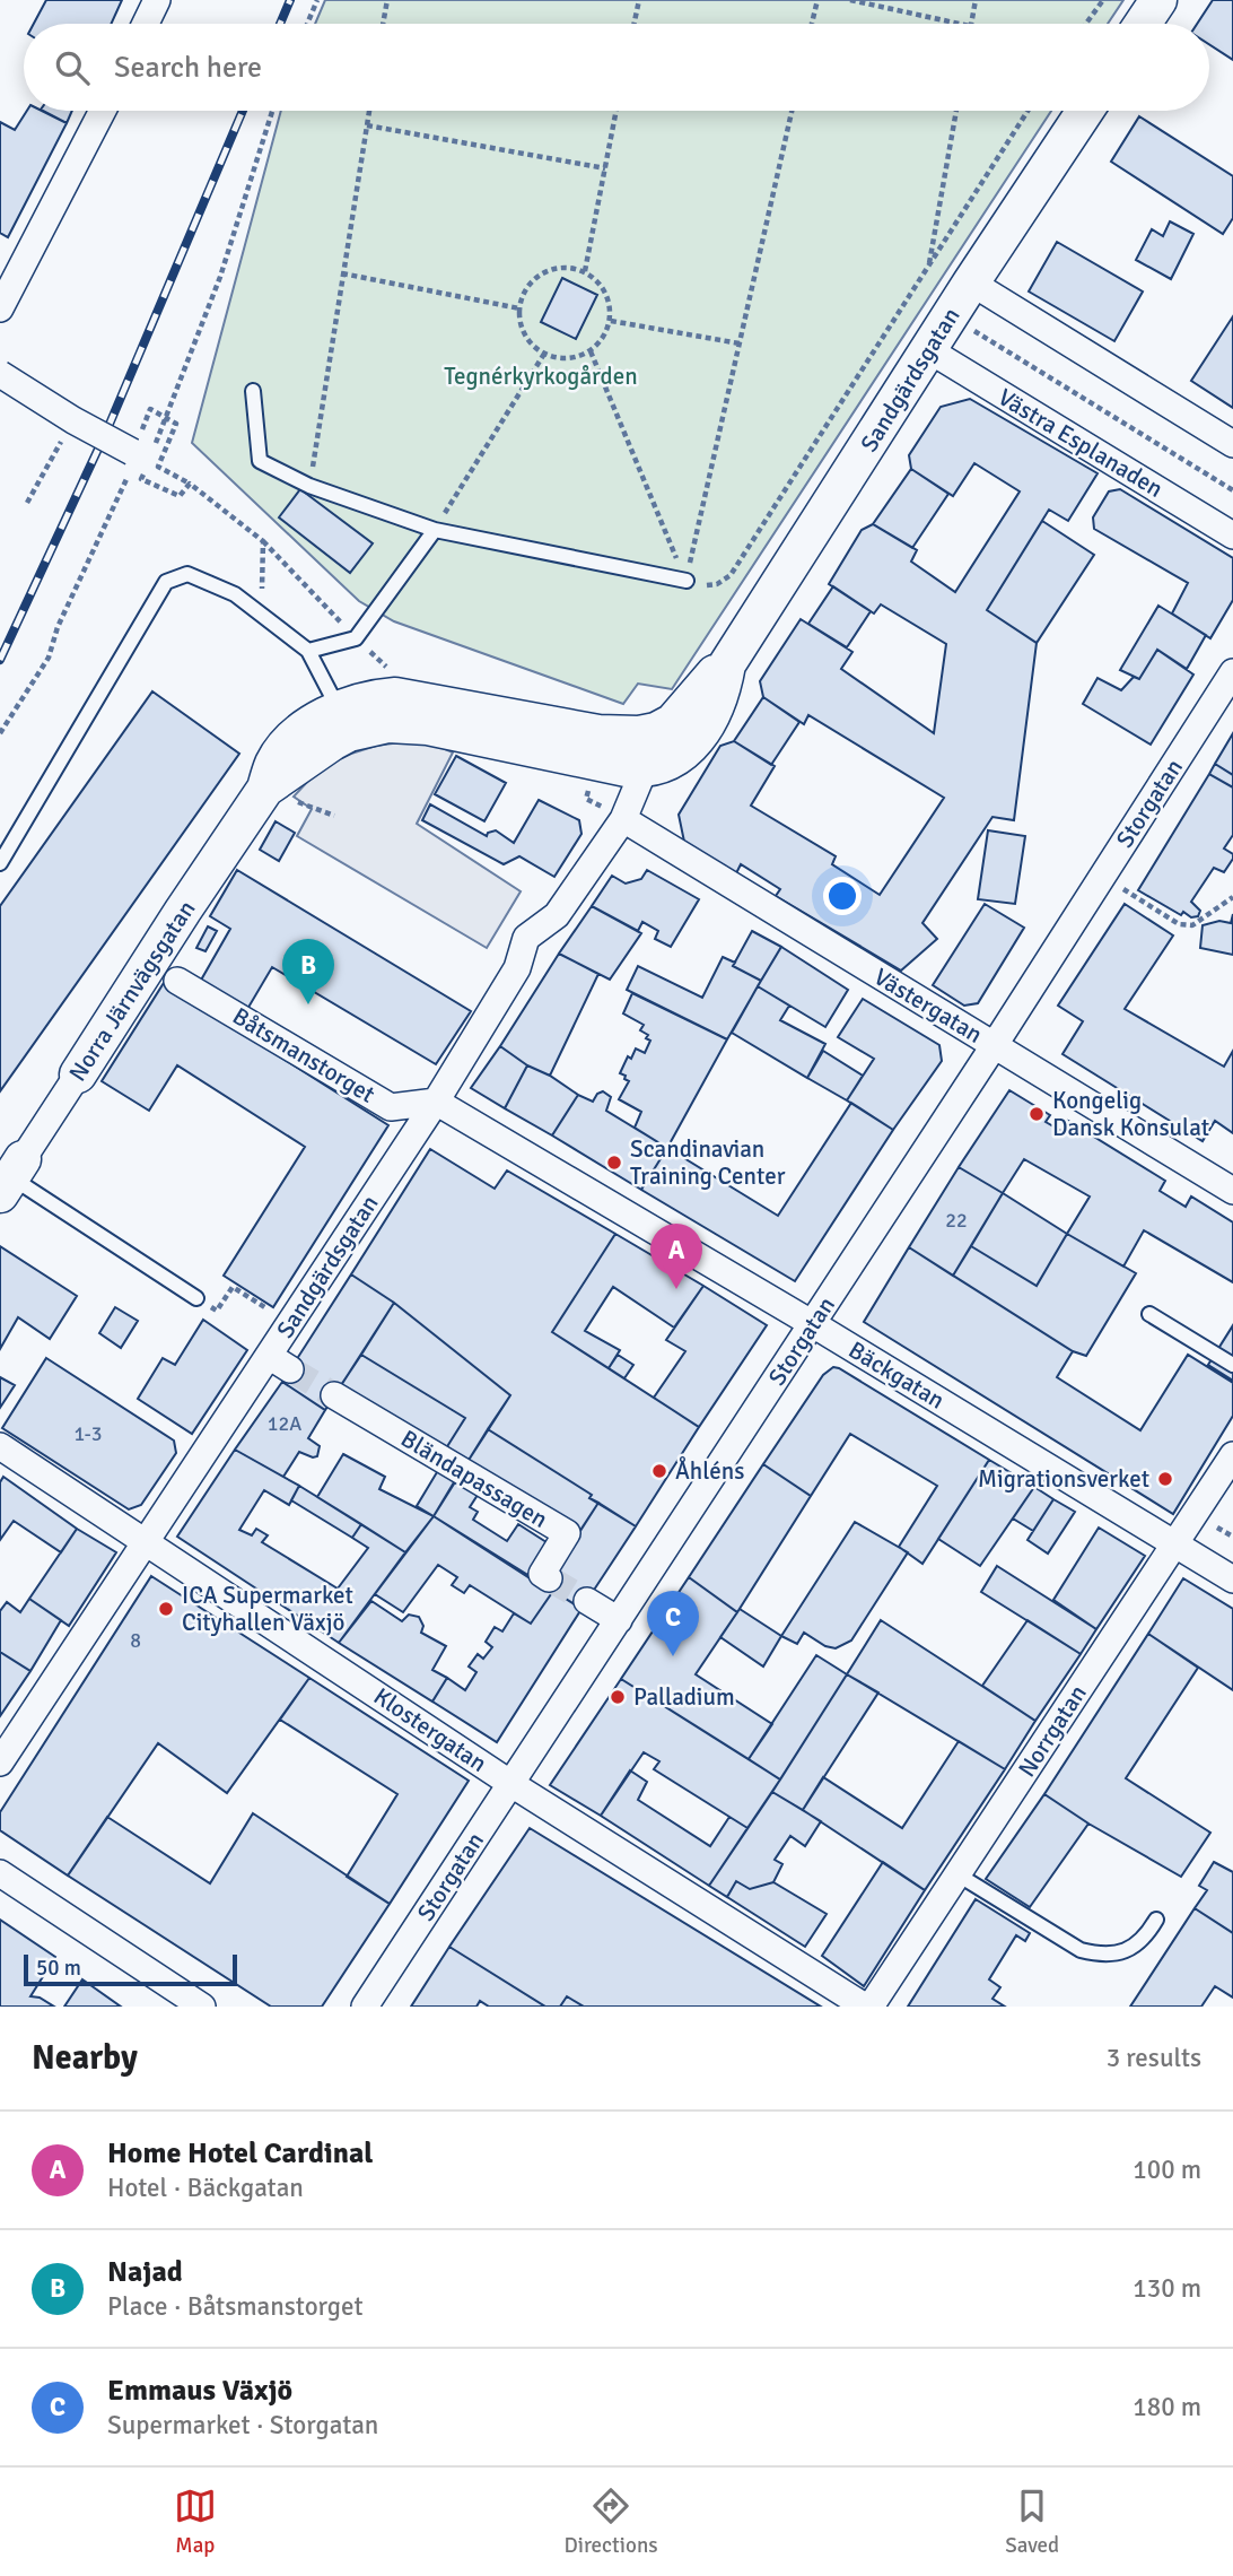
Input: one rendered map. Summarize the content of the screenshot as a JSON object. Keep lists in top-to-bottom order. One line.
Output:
{"streets":{"street":["Sandgärdsgatan","Västra Esplanaden","Storgatan","Norra Järnvägsgatan","Västergatan","Båtsmanstorget","Bäckgatan","Bländapassagen","Klostergatan","Norrgatan"]},"crossings":[["Sandgärdsgatan","Västra Esplanaden"],["Sandgärdsgatan","Norra Järnvägsgatan"],["Sandgärdsgatan","Västergatan"],["Sandgärdsgatan","Båtsmanstorget"],["Sandgärdsgatan","Bäckgatan"],["Sandgärdsgatan","Klostergatan"],["Storgatan","Västergatan"],["Storgatan","Bäckgatan"],["Storgatan","Klostergatan"],["Båtsmanstorget","Bäckgatan"],["Bäckgatan","Norrgatan"]],"parks":["Tegnérkyrkogården"],"places":["Kongelig Dansk Konsulat","Scandinavian Training Center","Åhléns","Migrationsverket","ICA Supermarket Cityhallen Växjö","Palladium"],"house_numbers":["22","12A","1-3","8"],"scale_bar":"50 m","page":{"search":"Search here","pins":["B","A","C"],"scale":"50 m","heading":["Nearby","3 results"],"list":[{"mark":"A","name":"Home Hotel Cardinal","note":"Hotel · Bäckgatan","value":"100 m"},{"mark":"B","name":"Najad","note":"Place · Båtsmanstorget","value":"130 m"},{"mark":"C","name":"Emmaus Växjö","note":"Supermarket · Storgatan","value":"180 m"}],"nav":["Map","Directions","Saved"]}}
